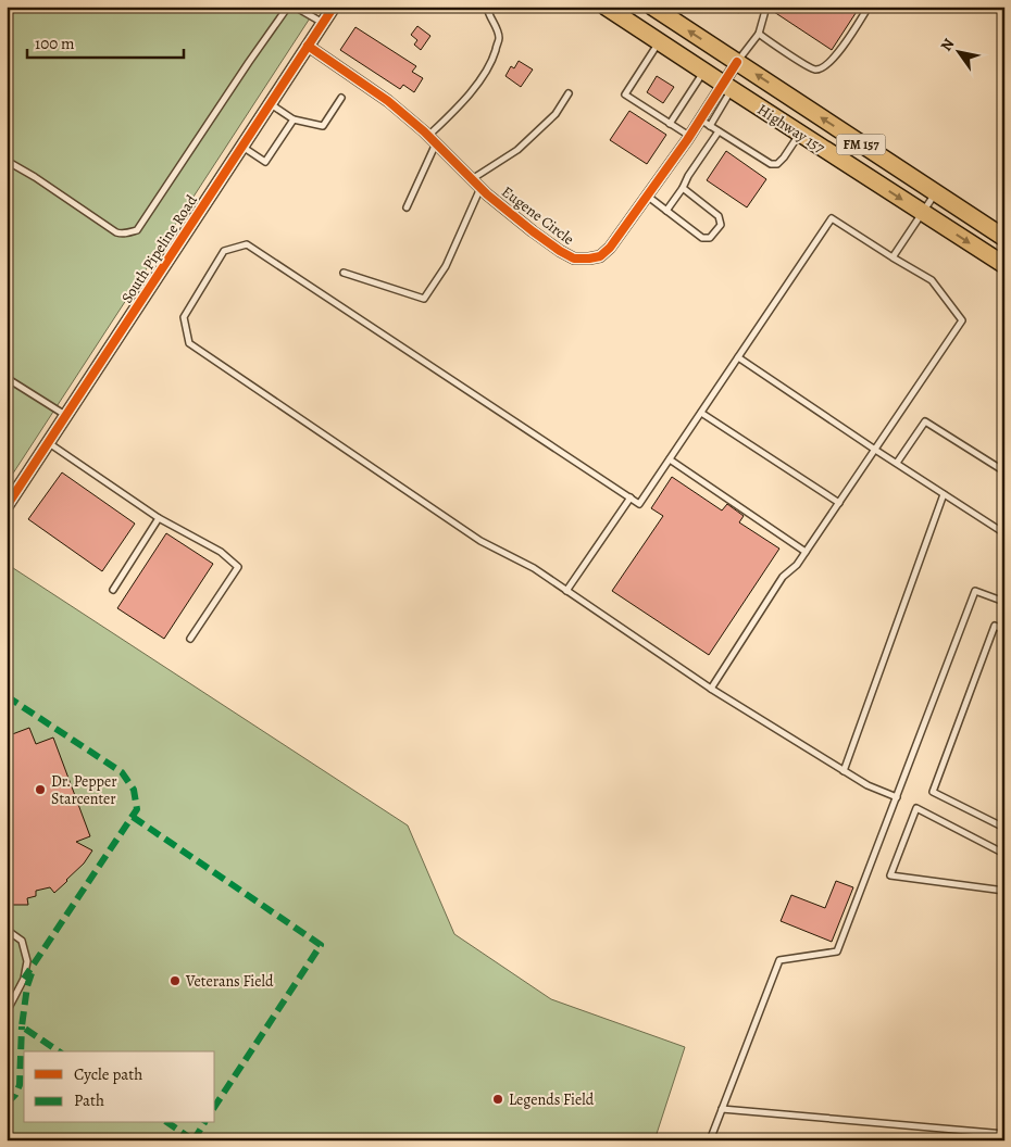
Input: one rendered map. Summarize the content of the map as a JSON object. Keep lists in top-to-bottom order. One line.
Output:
{"streets":{"main road":["Highway 157","FM 157"],"street":["Eugene Circle","South Pipeline Road"]},"crossings":[["Highway 157","Eugene Circle"],["Eugene Circle","South Pipeline Road"]],"places":["Dr. Pepper Starcenter","Veterans Field","Legends Field"],"legend":["Cycle path","Path"],"scale_bar":"100 m","north":"top left"}
